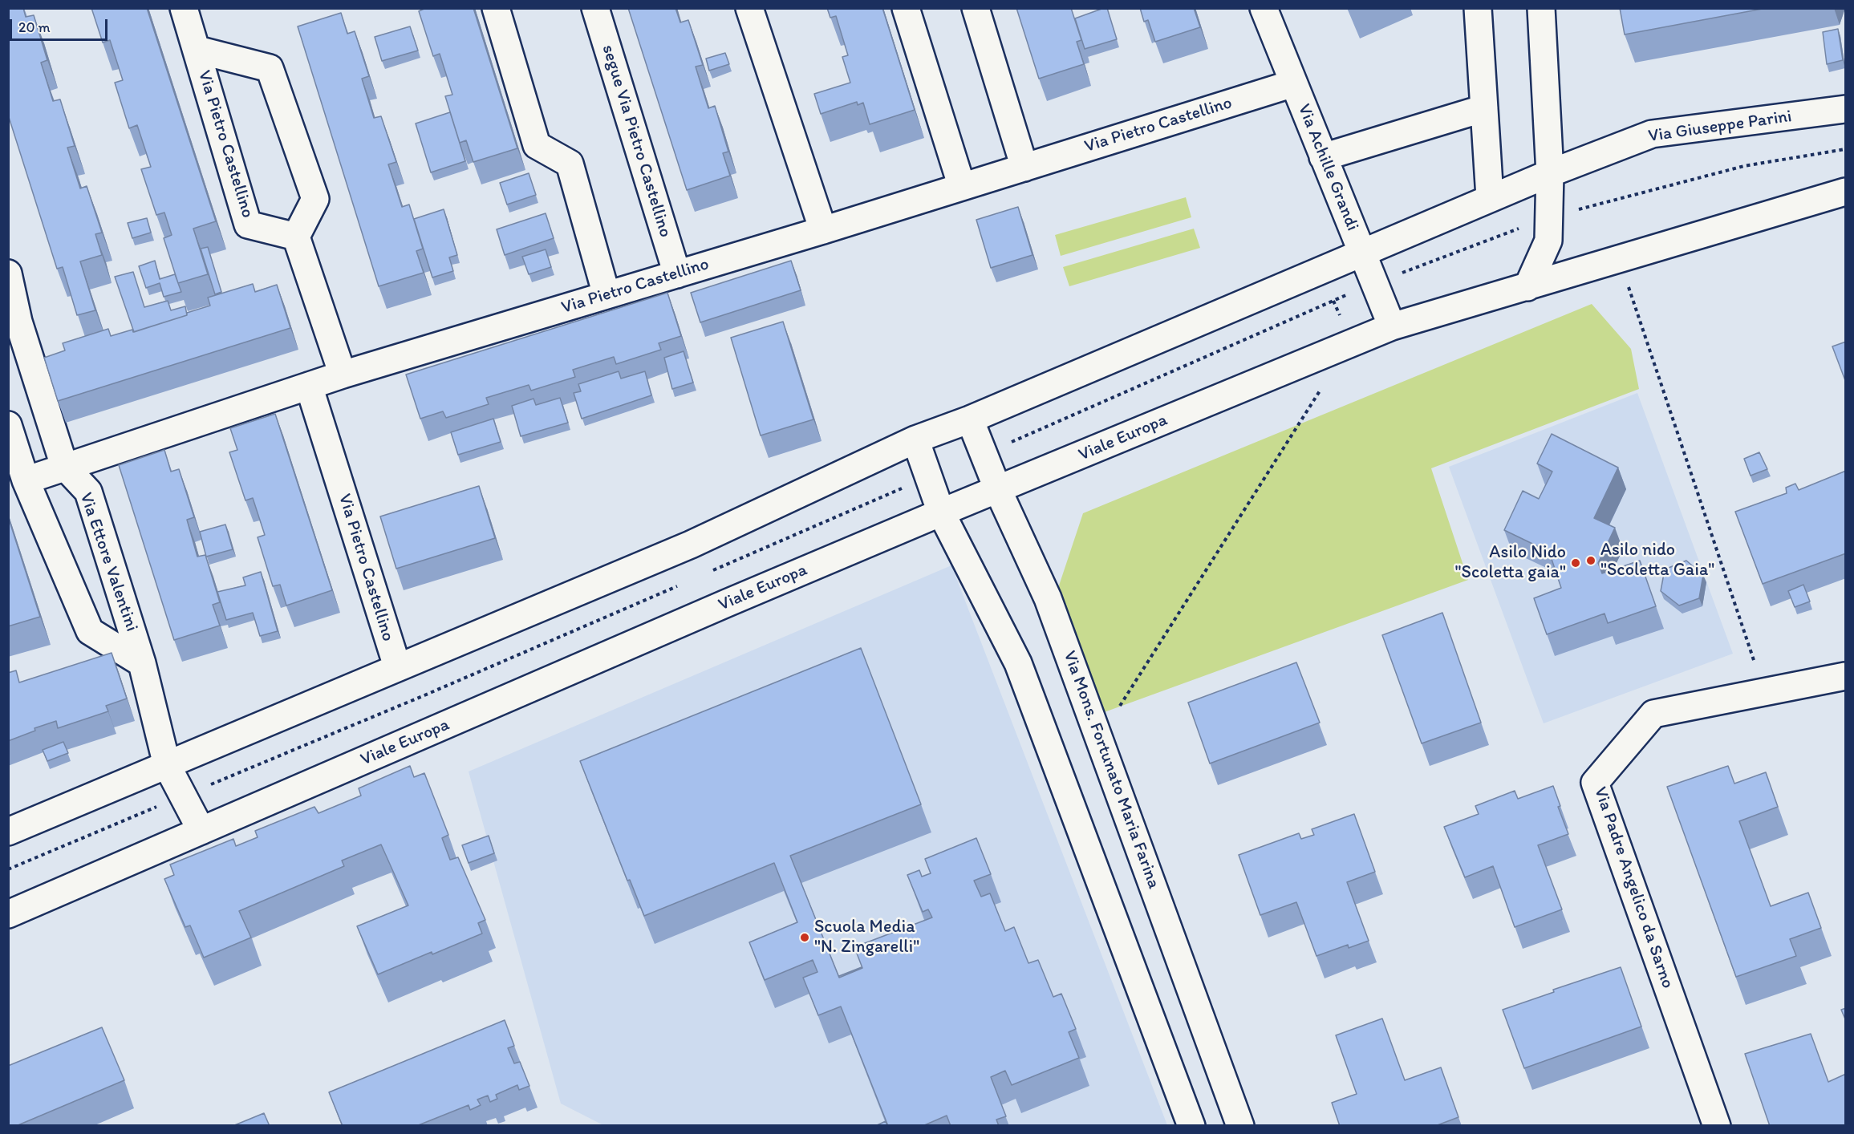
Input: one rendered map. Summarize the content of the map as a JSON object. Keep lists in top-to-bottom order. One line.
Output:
{"streets":{"street":["Via Pietro Castellino","Via Giuseppe Parini","segue Via Pietro Castellino","Via Achille Grandi","Viale Europa","Via Ettore Valentini","Via Mons. Fortunato Maria Farina","Via Padre Angelico da Sarno"]},"crossings":[["Via Pietro Castellino","segue Via Pietro Castellino"],["Via Pietro Castellino","Via Achille Grandi"],["Via Pietro Castellino","Via Ettore Valentini"],["Via Achille Grandi","Viale Europa"],["Viale Europa","Via Ettore Valentini"],["Viale Europa","Via Mons. Fortunato Maria Farina"]],"places":["Asilo nido \"Scoletta Gaia\"","Asilo Nido \"Scoletta gaia\"","Scuola Media \"N. Zingarelli\""],"scale_bar":"20 m"}
